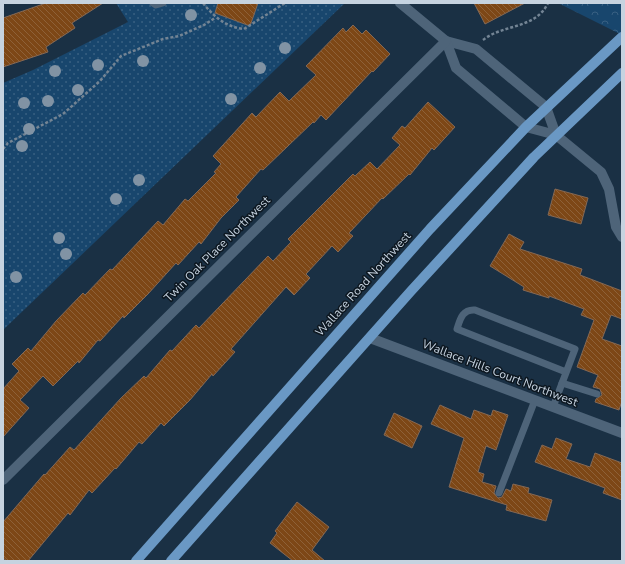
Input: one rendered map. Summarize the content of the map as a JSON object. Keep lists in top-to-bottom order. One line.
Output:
{"streets":{"main road":["Wallace Road Northwest"],"street":["Twin Oak Place Northwest","Wallace Hills Court Northwest"]}}
